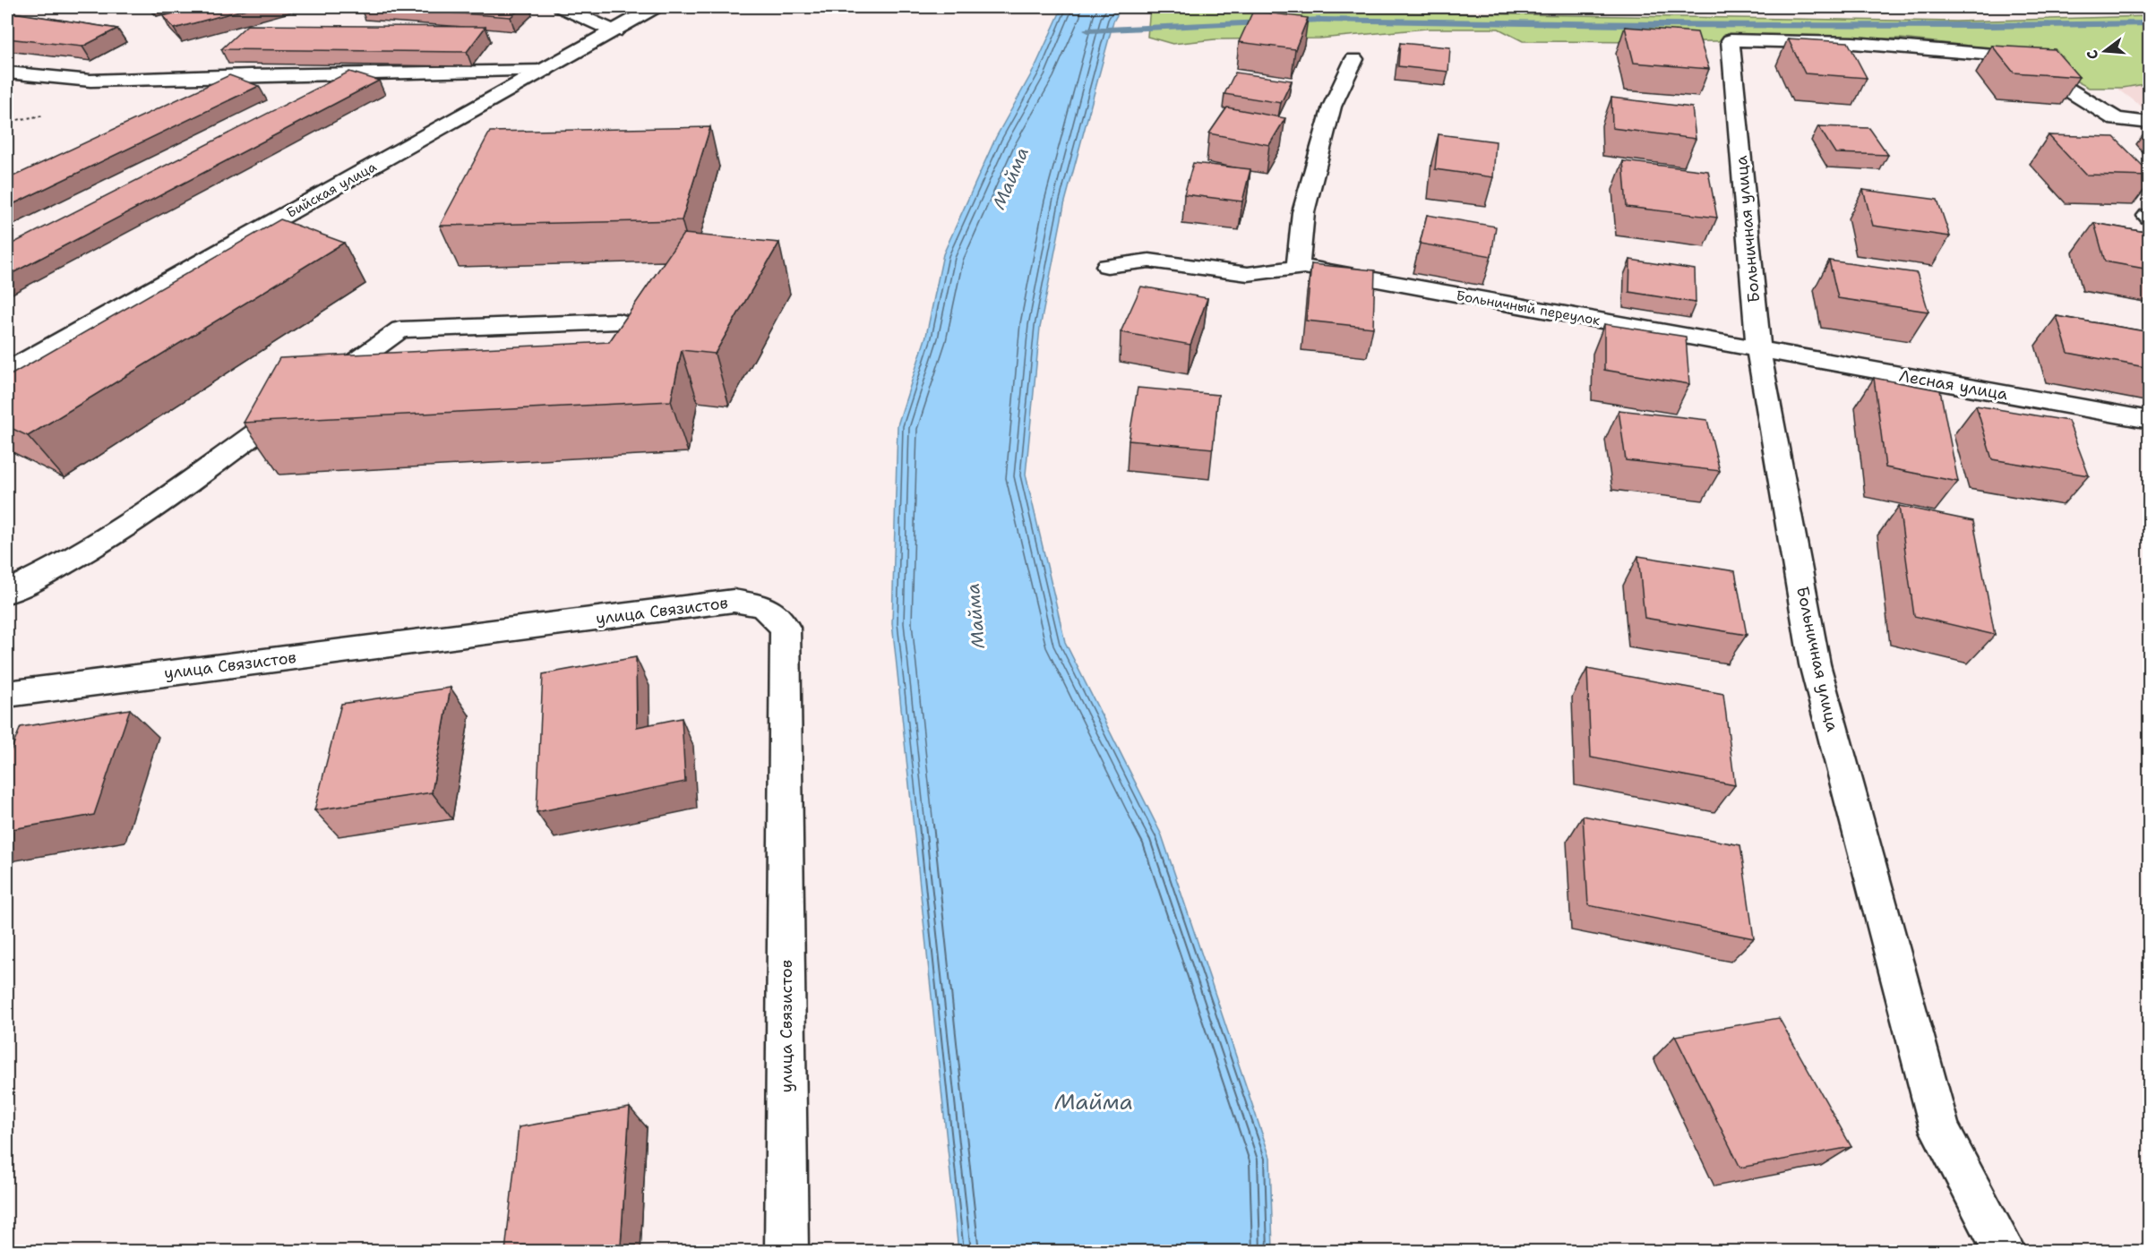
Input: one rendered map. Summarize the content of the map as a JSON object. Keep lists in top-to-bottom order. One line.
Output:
{"streets":{"street":["Бийская улица","Больничная улица","Больничный переулок","Лесная улица","улица Связистов"]},"crossings":[["Больничная улица","Больничный переулок"],["Больничная улица","Лесная улица"],["Больничный переулок","Лесная улица"]],"water":["Майма"],"north":"left"}
